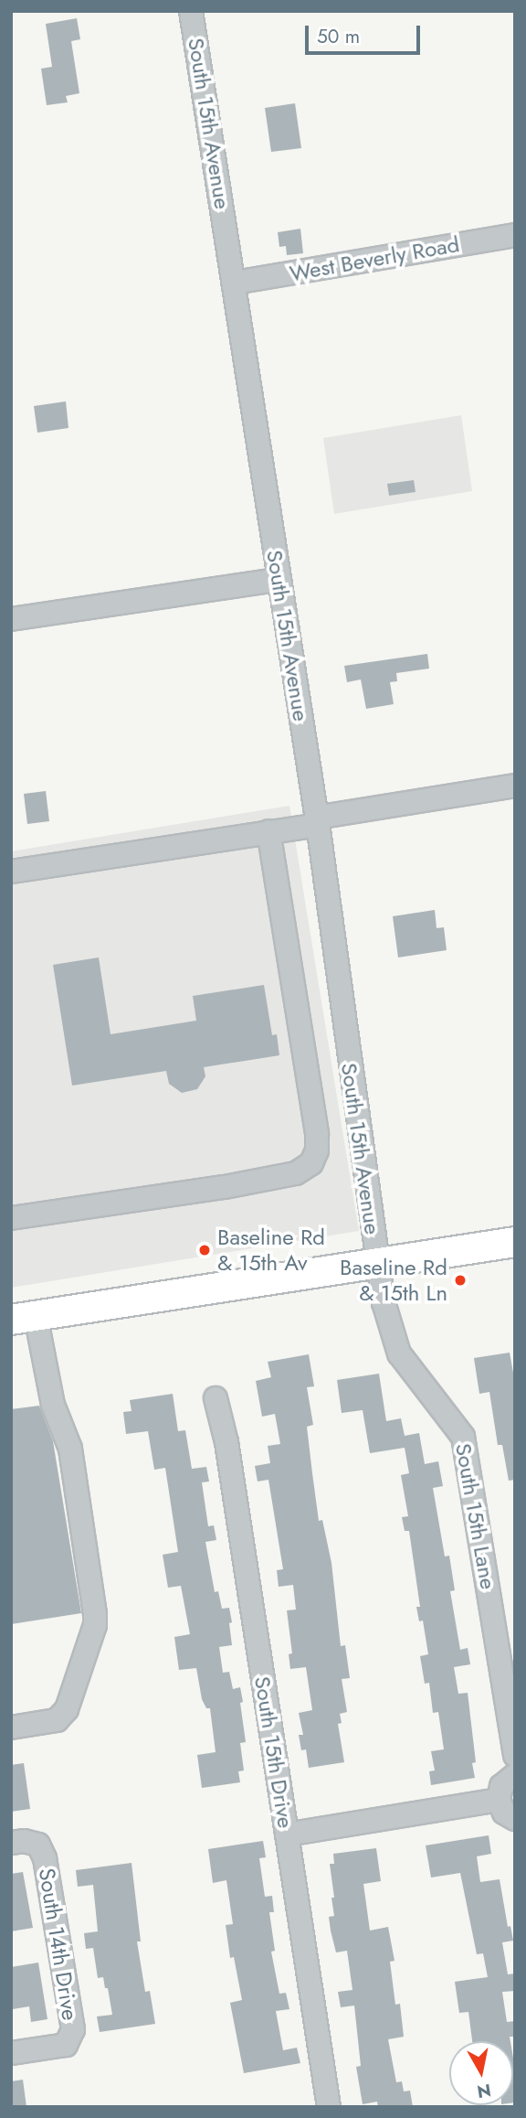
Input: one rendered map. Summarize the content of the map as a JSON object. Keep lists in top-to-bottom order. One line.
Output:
{"streets":{"street":["South 15th Avenue","West Beverly Road","South 15th Lane","South 15th Drive","South 14th Drive"]},"crossings":[["South 15th Avenue","West Beverly Road"],["South 15th Avenue","South 15th Lane"]],"places":["Baseline Rd & 15th Av","Baseline Rd & 15th Ln"],"scale_bar":"50 m","north":"bottom"}
